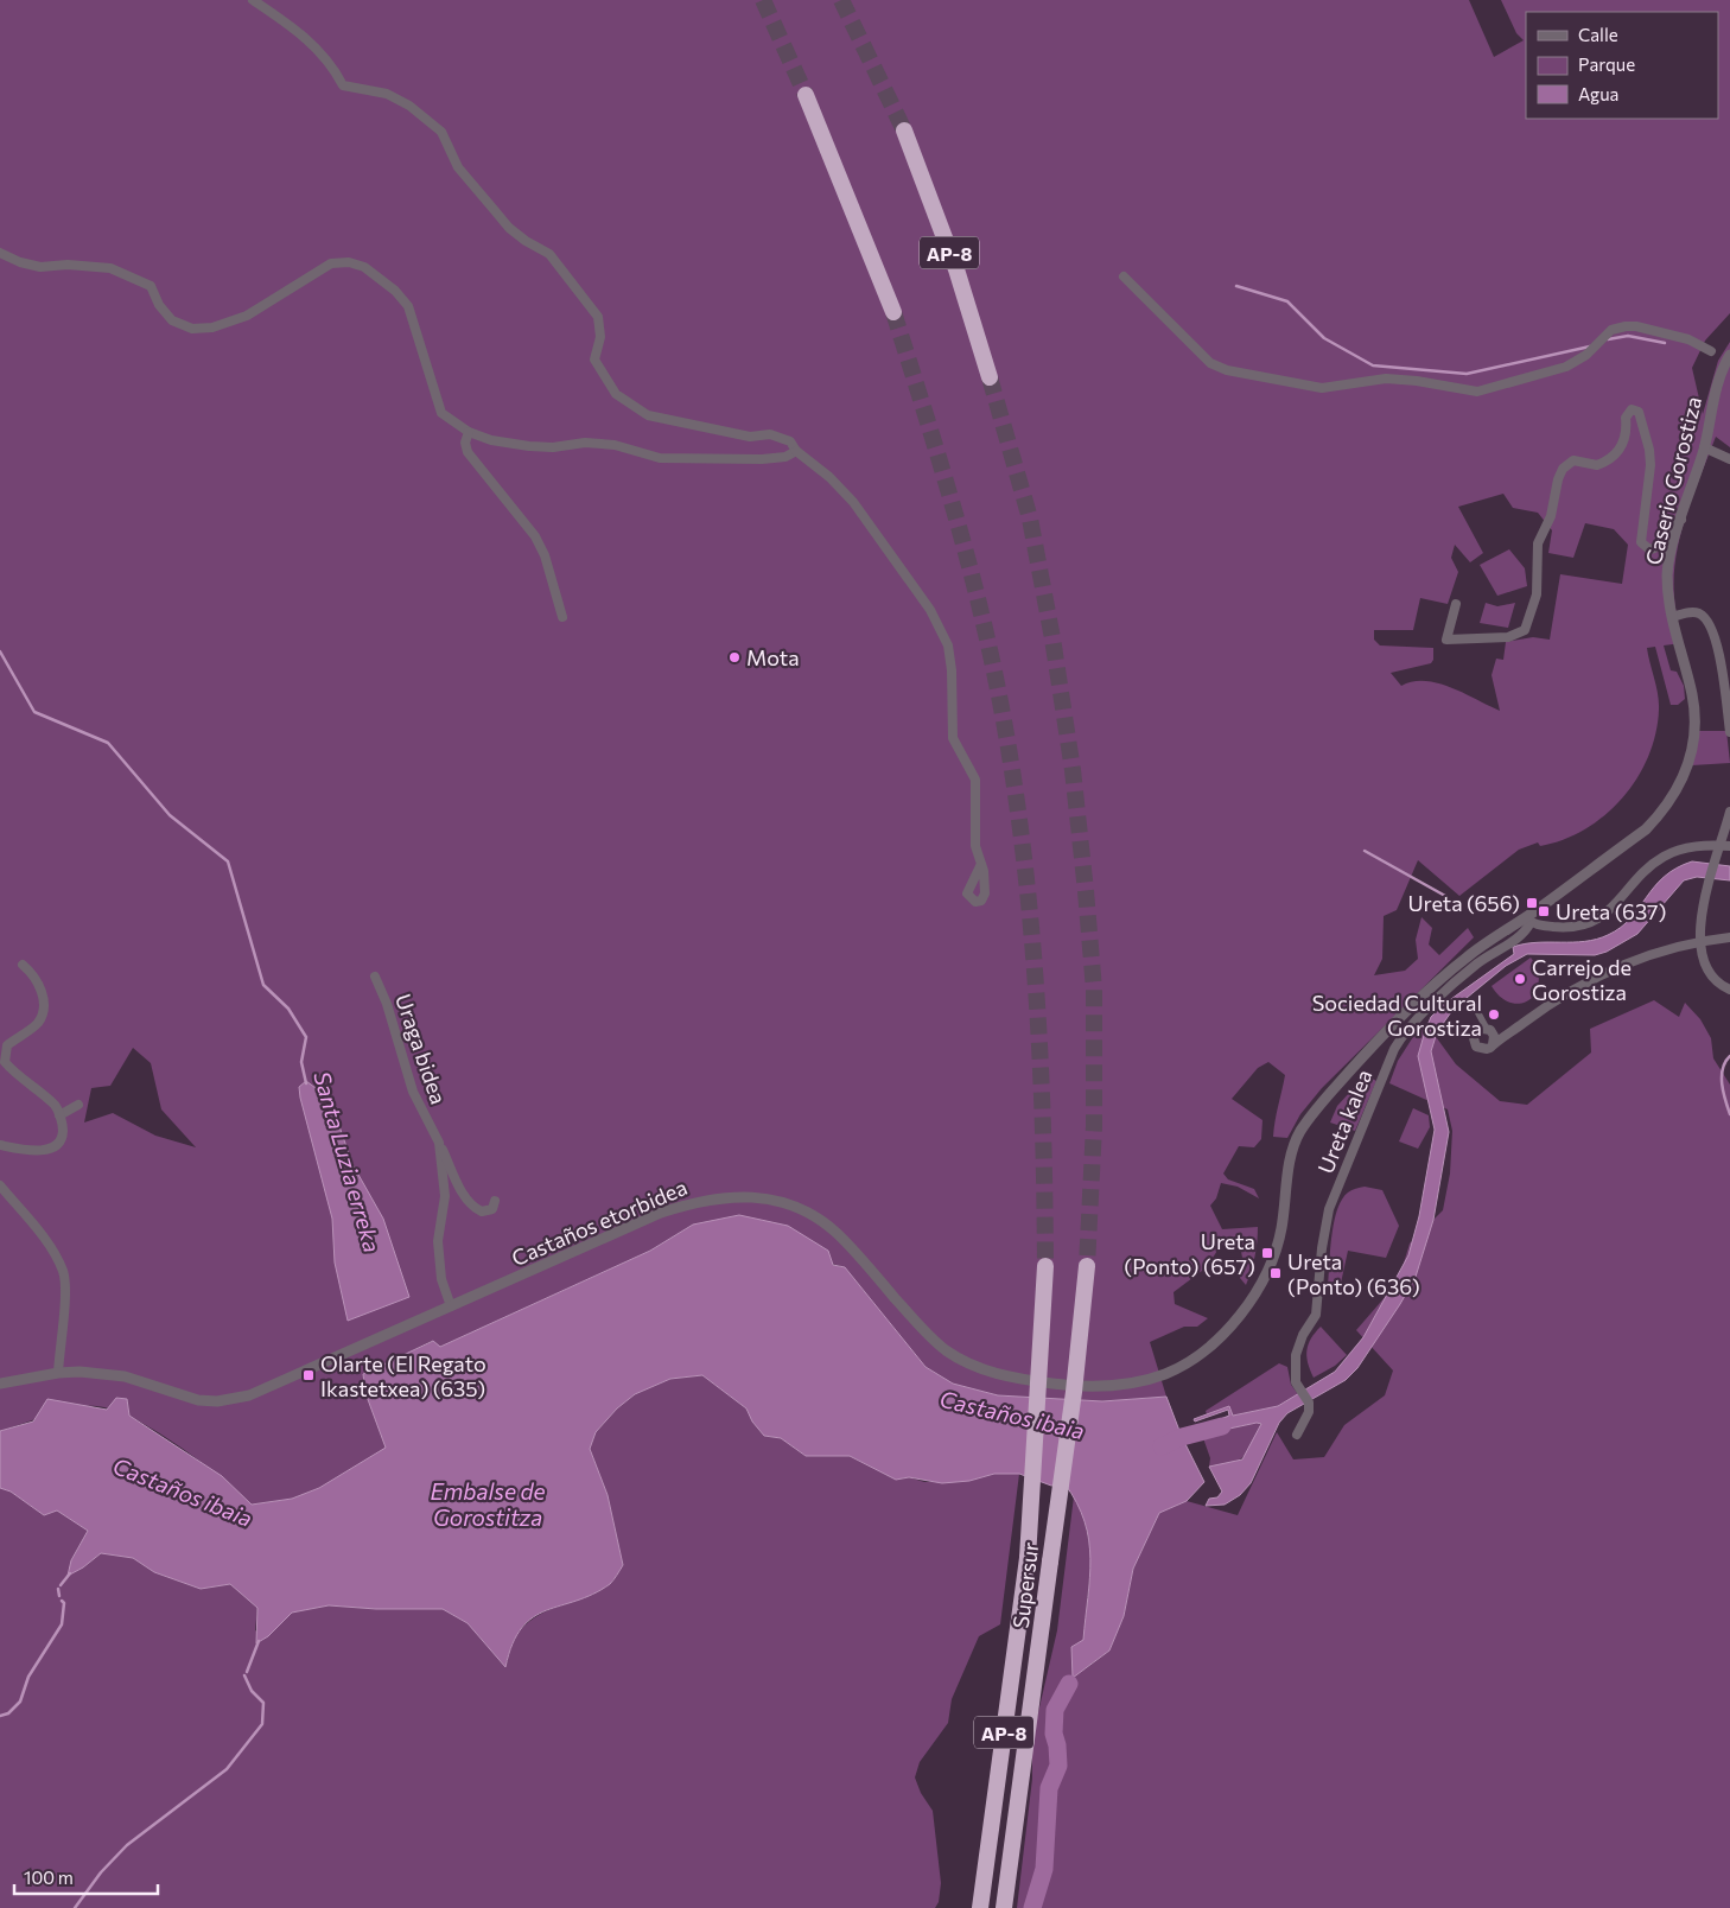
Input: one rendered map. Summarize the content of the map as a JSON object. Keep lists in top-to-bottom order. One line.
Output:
{"streets":{"highway":["AP-8","Supersur"],"street":["Caserio Gorostiza","Uraga bidea","Ureta kalea","Castaños etorbidea"]},"crossings":[["Caserio Gorostiza","Ureta kalea"],["Uraga bidea","Castaños etorbidea"],["Ureta kalea","Castaños etorbidea"]],"water":["Santa Luzia erreka","Castaños ibaia","Embalse de Gorostitza"],"places":{"other":["Mota","Carrejo de Gorostiza","Sociedad Cultural Gorostiza"],"transit":["Ureta (656)","Ureta (637)","Ureta (Ponto) (657)","Ureta (Ponto) (636)","Olarte (El Regato Ikastetxea) (635)"]},"legend":["Calle","Parque","Agua"],"scale_bar":"100 m"}
